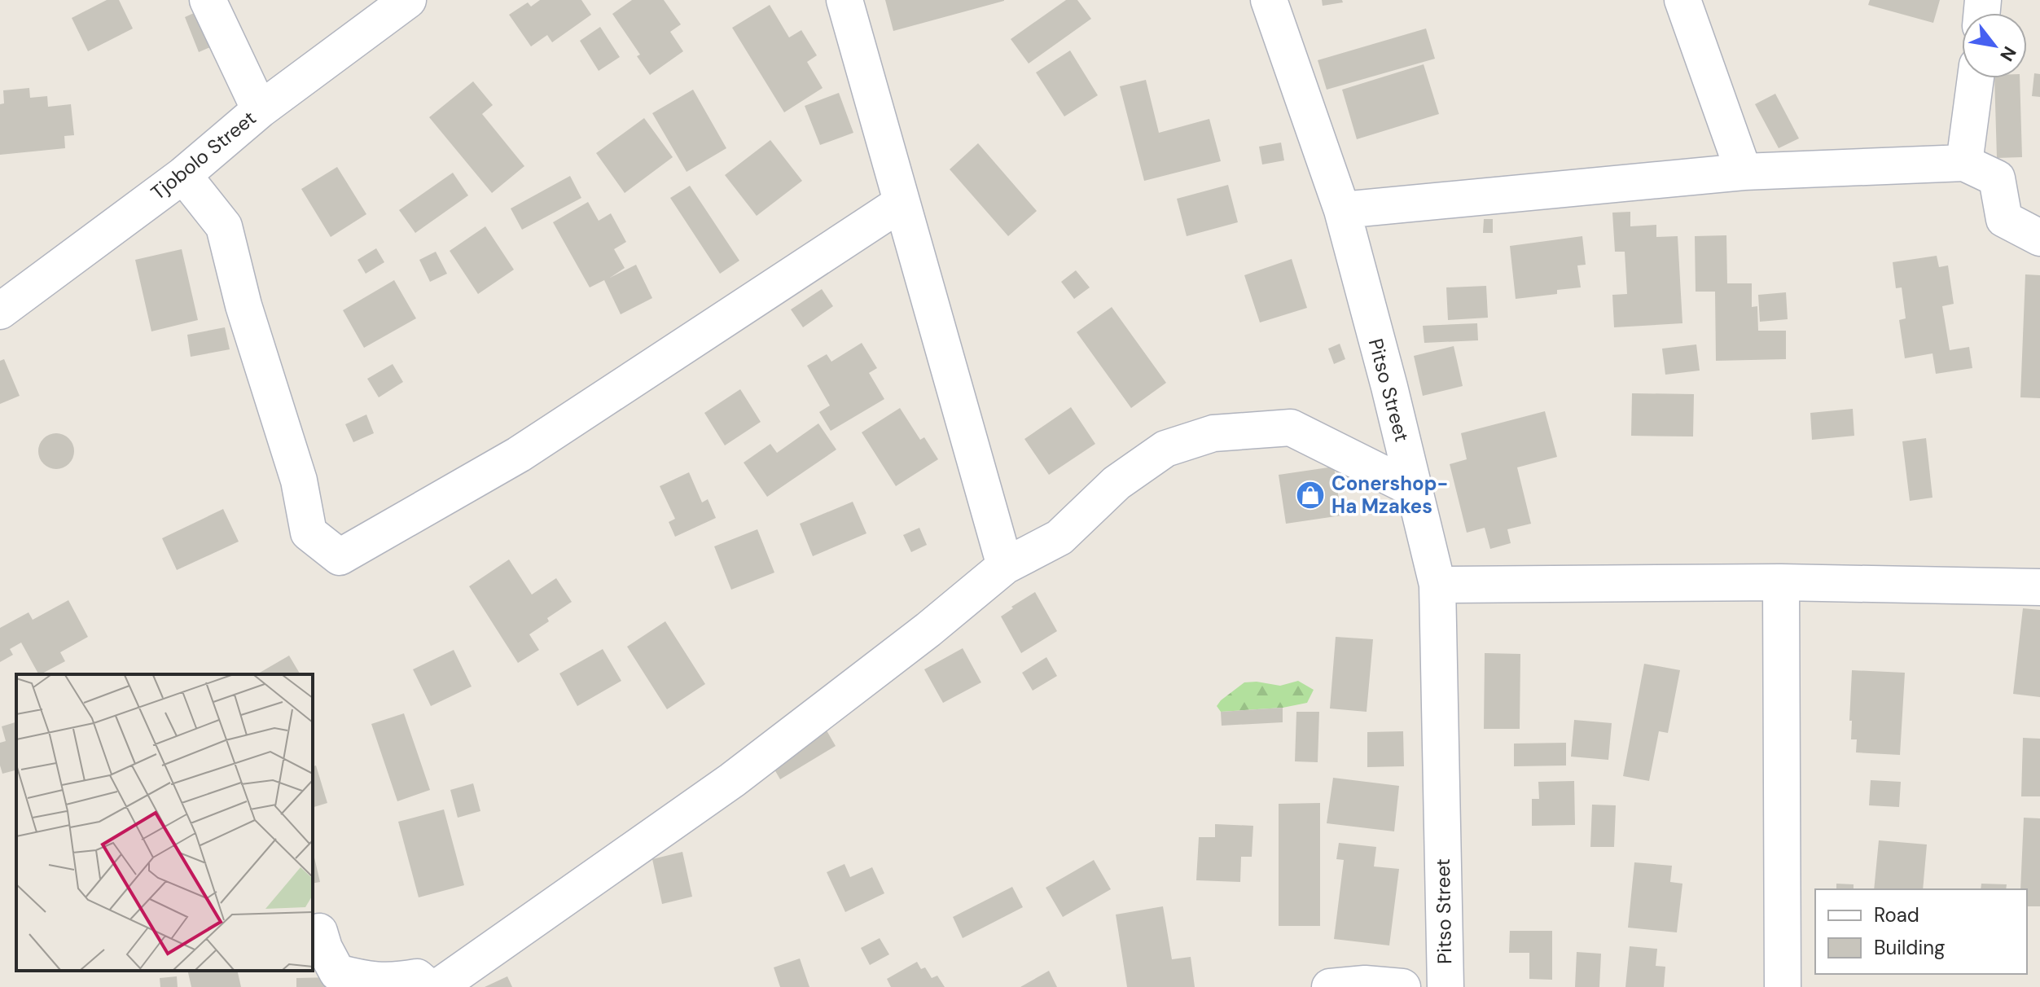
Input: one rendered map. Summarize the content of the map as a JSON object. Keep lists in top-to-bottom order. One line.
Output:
{"streets":{"street":["Tjobolo Street","Pitso Street"]},"places":{"shop":["Conershop- Ha Mzakes"]},"legend":["Road","Building"],"north":"bottom right"}
